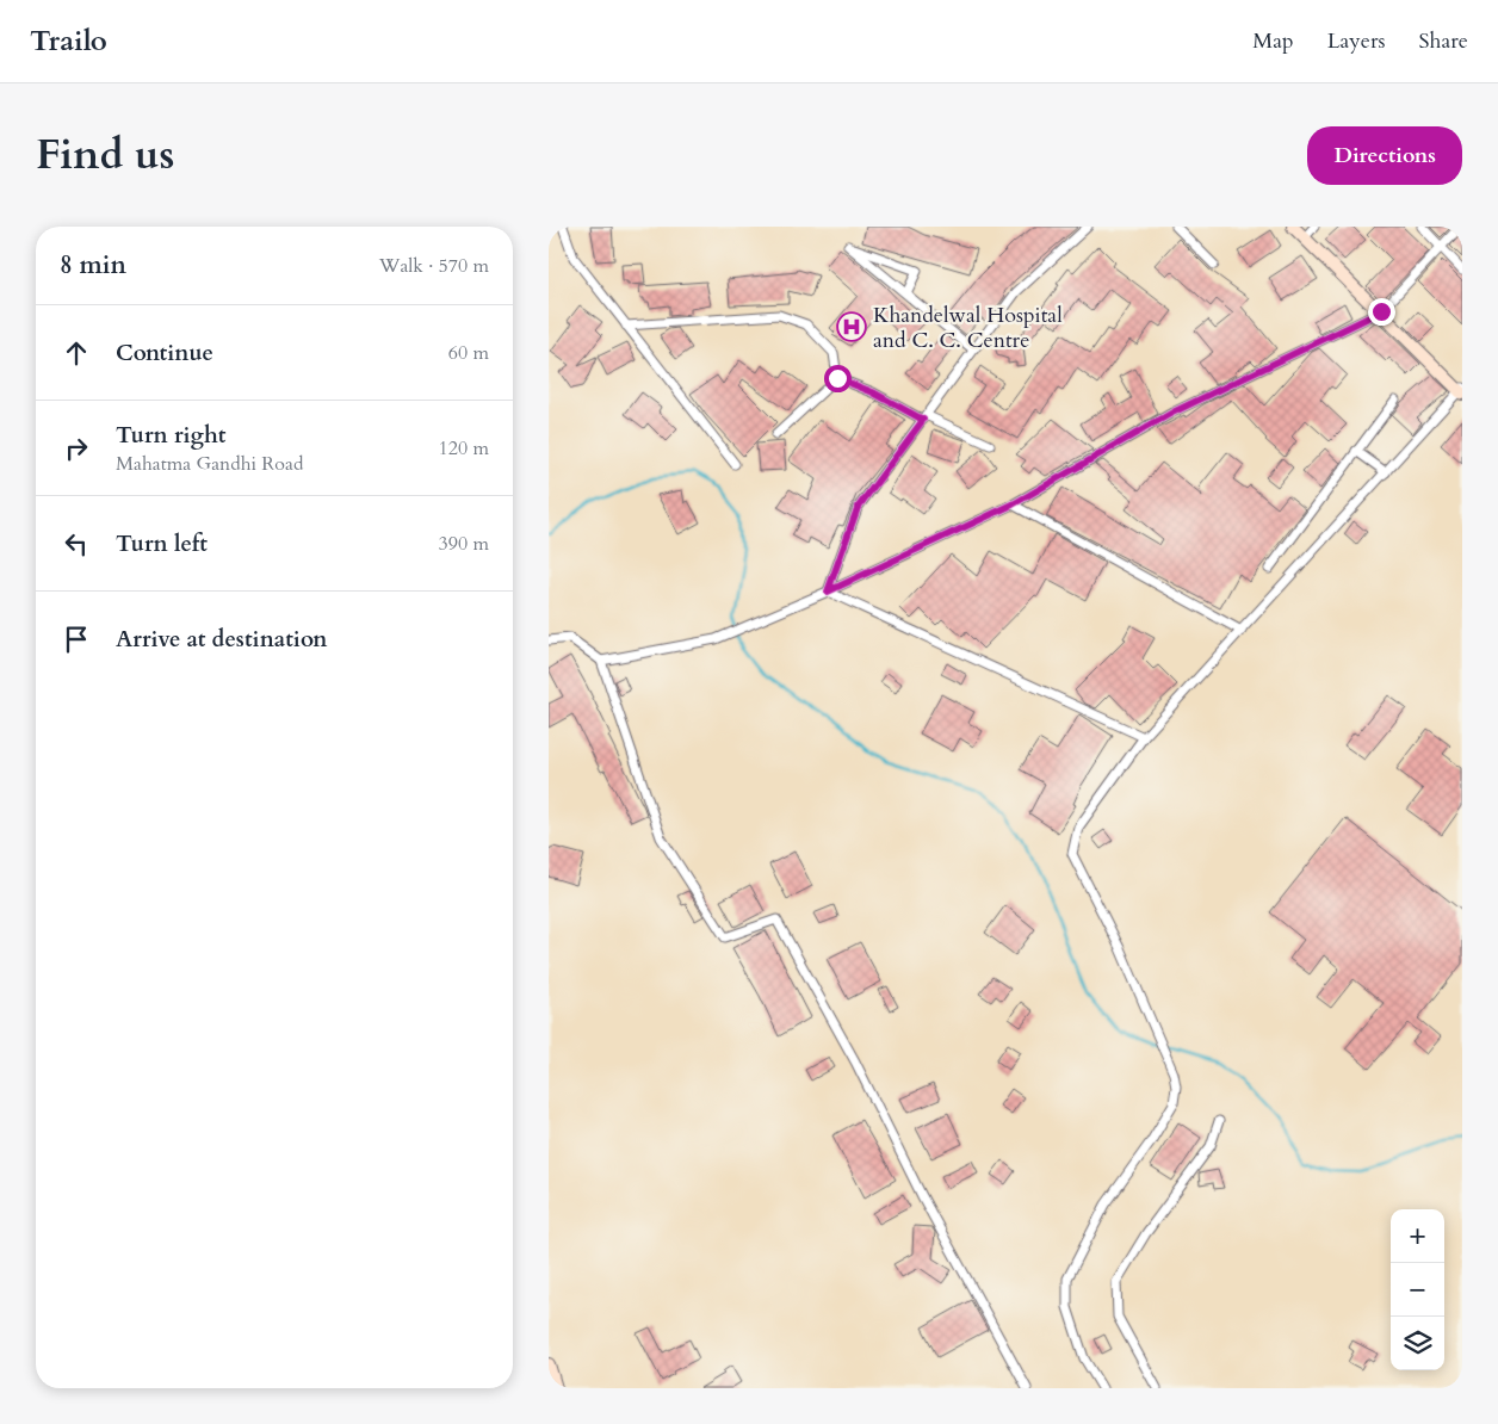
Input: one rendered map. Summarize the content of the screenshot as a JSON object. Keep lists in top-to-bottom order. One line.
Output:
{"places":{"hospital":["Khandelwal Hospital and C. C. Centre"]},"page":{"header":"Trailo","nav":["Map","Layers","Share"],"title":"Find us","buttons":"Directions","heading":["8 min","Walk · 570 m"],"list":[["Continue","60 m"],["Turn right","Mahatma Gandhi Road","120 m"],["Turn left","390 m"],"Arrive at destination"],"map_buttons":["+","−"]}}
